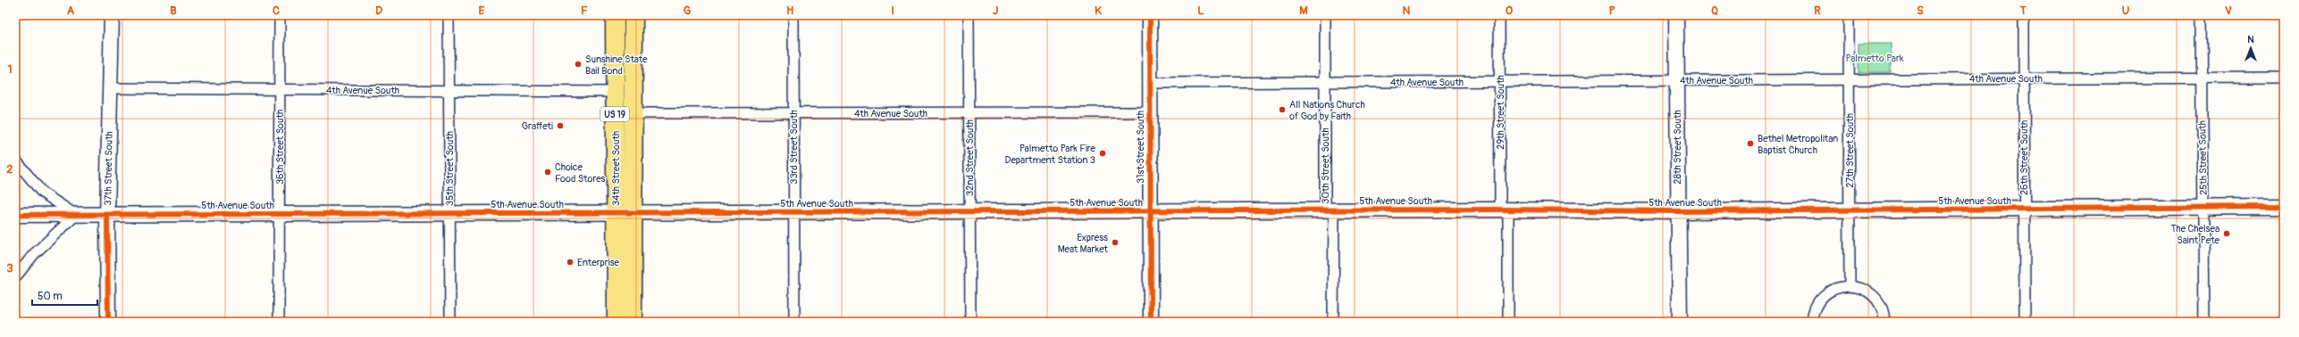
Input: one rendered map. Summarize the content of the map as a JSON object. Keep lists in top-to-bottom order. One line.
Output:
{"streets":{"highway":["US 19","34th Street South"],"street":["4th Avenue South","29th Street South","36th Street South","33rd Street South","31st Street South","28th Street South","27th Street South","32nd Street South","26th Street South","25th Street South","30th Street South","37th Street South","35th Street South","5th Avenue South"]},"crossings":[["4th Avenue South","29th Street South"],["4th Avenue South","36th Street South"],["4th Avenue South","33rd Street South"],["4th Avenue South","31st Street South"],["4th Avenue South","28th Street South"],["4th Avenue South","27th Street South"],["4th Avenue South","32nd Street South"],["4th Avenue South","26th Street South"],["4th Avenue South","25th Street South"],["4th Avenue South","30th Street South"],["4th Avenue South","37th Street South"],["4th Avenue South","35th Street South"],["4th Avenue South","34th Street South"],["29th Street South","5th Avenue South"],["36th Street South","5th Avenue South"],["33rd Street South","5th Avenue South"],["31st Street South","5th Avenue South"],["28th Street South","5th Avenue South"],["27th Street South","5th Avenue South"],["32nd Street South","5th Avenue South"],["26th Street South","5th Avenue South"],["25th Street South","5th Avenue South"],["30th Street South","5th Avenue South"],["37th Street South","5th Avenue South"],["35th Street South","5th Avenue South"],["34th Street South","5th Avenue South"]],"parks":["Palmetto Park"],"places":["Sunshine State Bail Bond","All Nations Church of God by Faith","Graffeti","Bethel Metropolitan Baptist Church","Palmetto Park Fire Department Station 3","Choice Food Stores","The Chelsea Saint Pete","Express Meat Market","Enterprise"],"scale_bar":"50 m","north":"top","grid":{"columns":["A","B","C","D","E","F","G","H","I","J","K","L","M","N","O","P","Q","R","S","T","U","V"],"rows":["1","2","3"]}}
